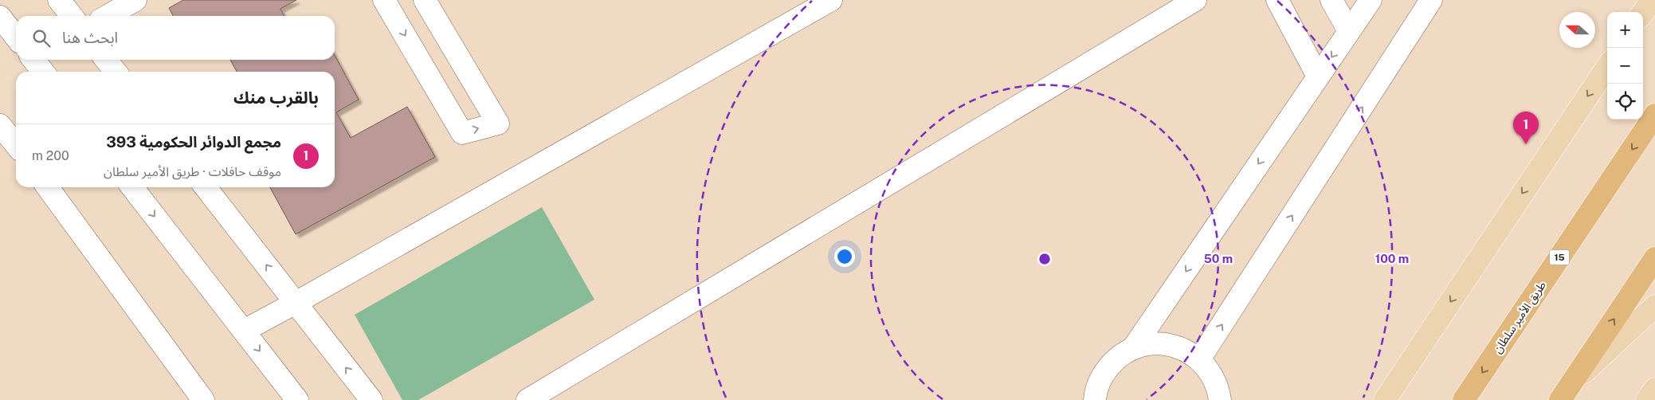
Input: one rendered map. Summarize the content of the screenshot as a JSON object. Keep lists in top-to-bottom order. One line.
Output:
{"streets":{"highway":["15","طريق الأمير سلطان"]},"north":"left","page":{"map_buttons":["+","−"],"search":"ابحث هنا","heading":"بالقرب منك","pins":"1","list":[{"mark":"1","name":"مجمع الدوائر الحكومية 393","note":"موقف حافلات · طريق الأمير سلطان","value":"200 m"}]},"rings":["50 m","100 m"]}
